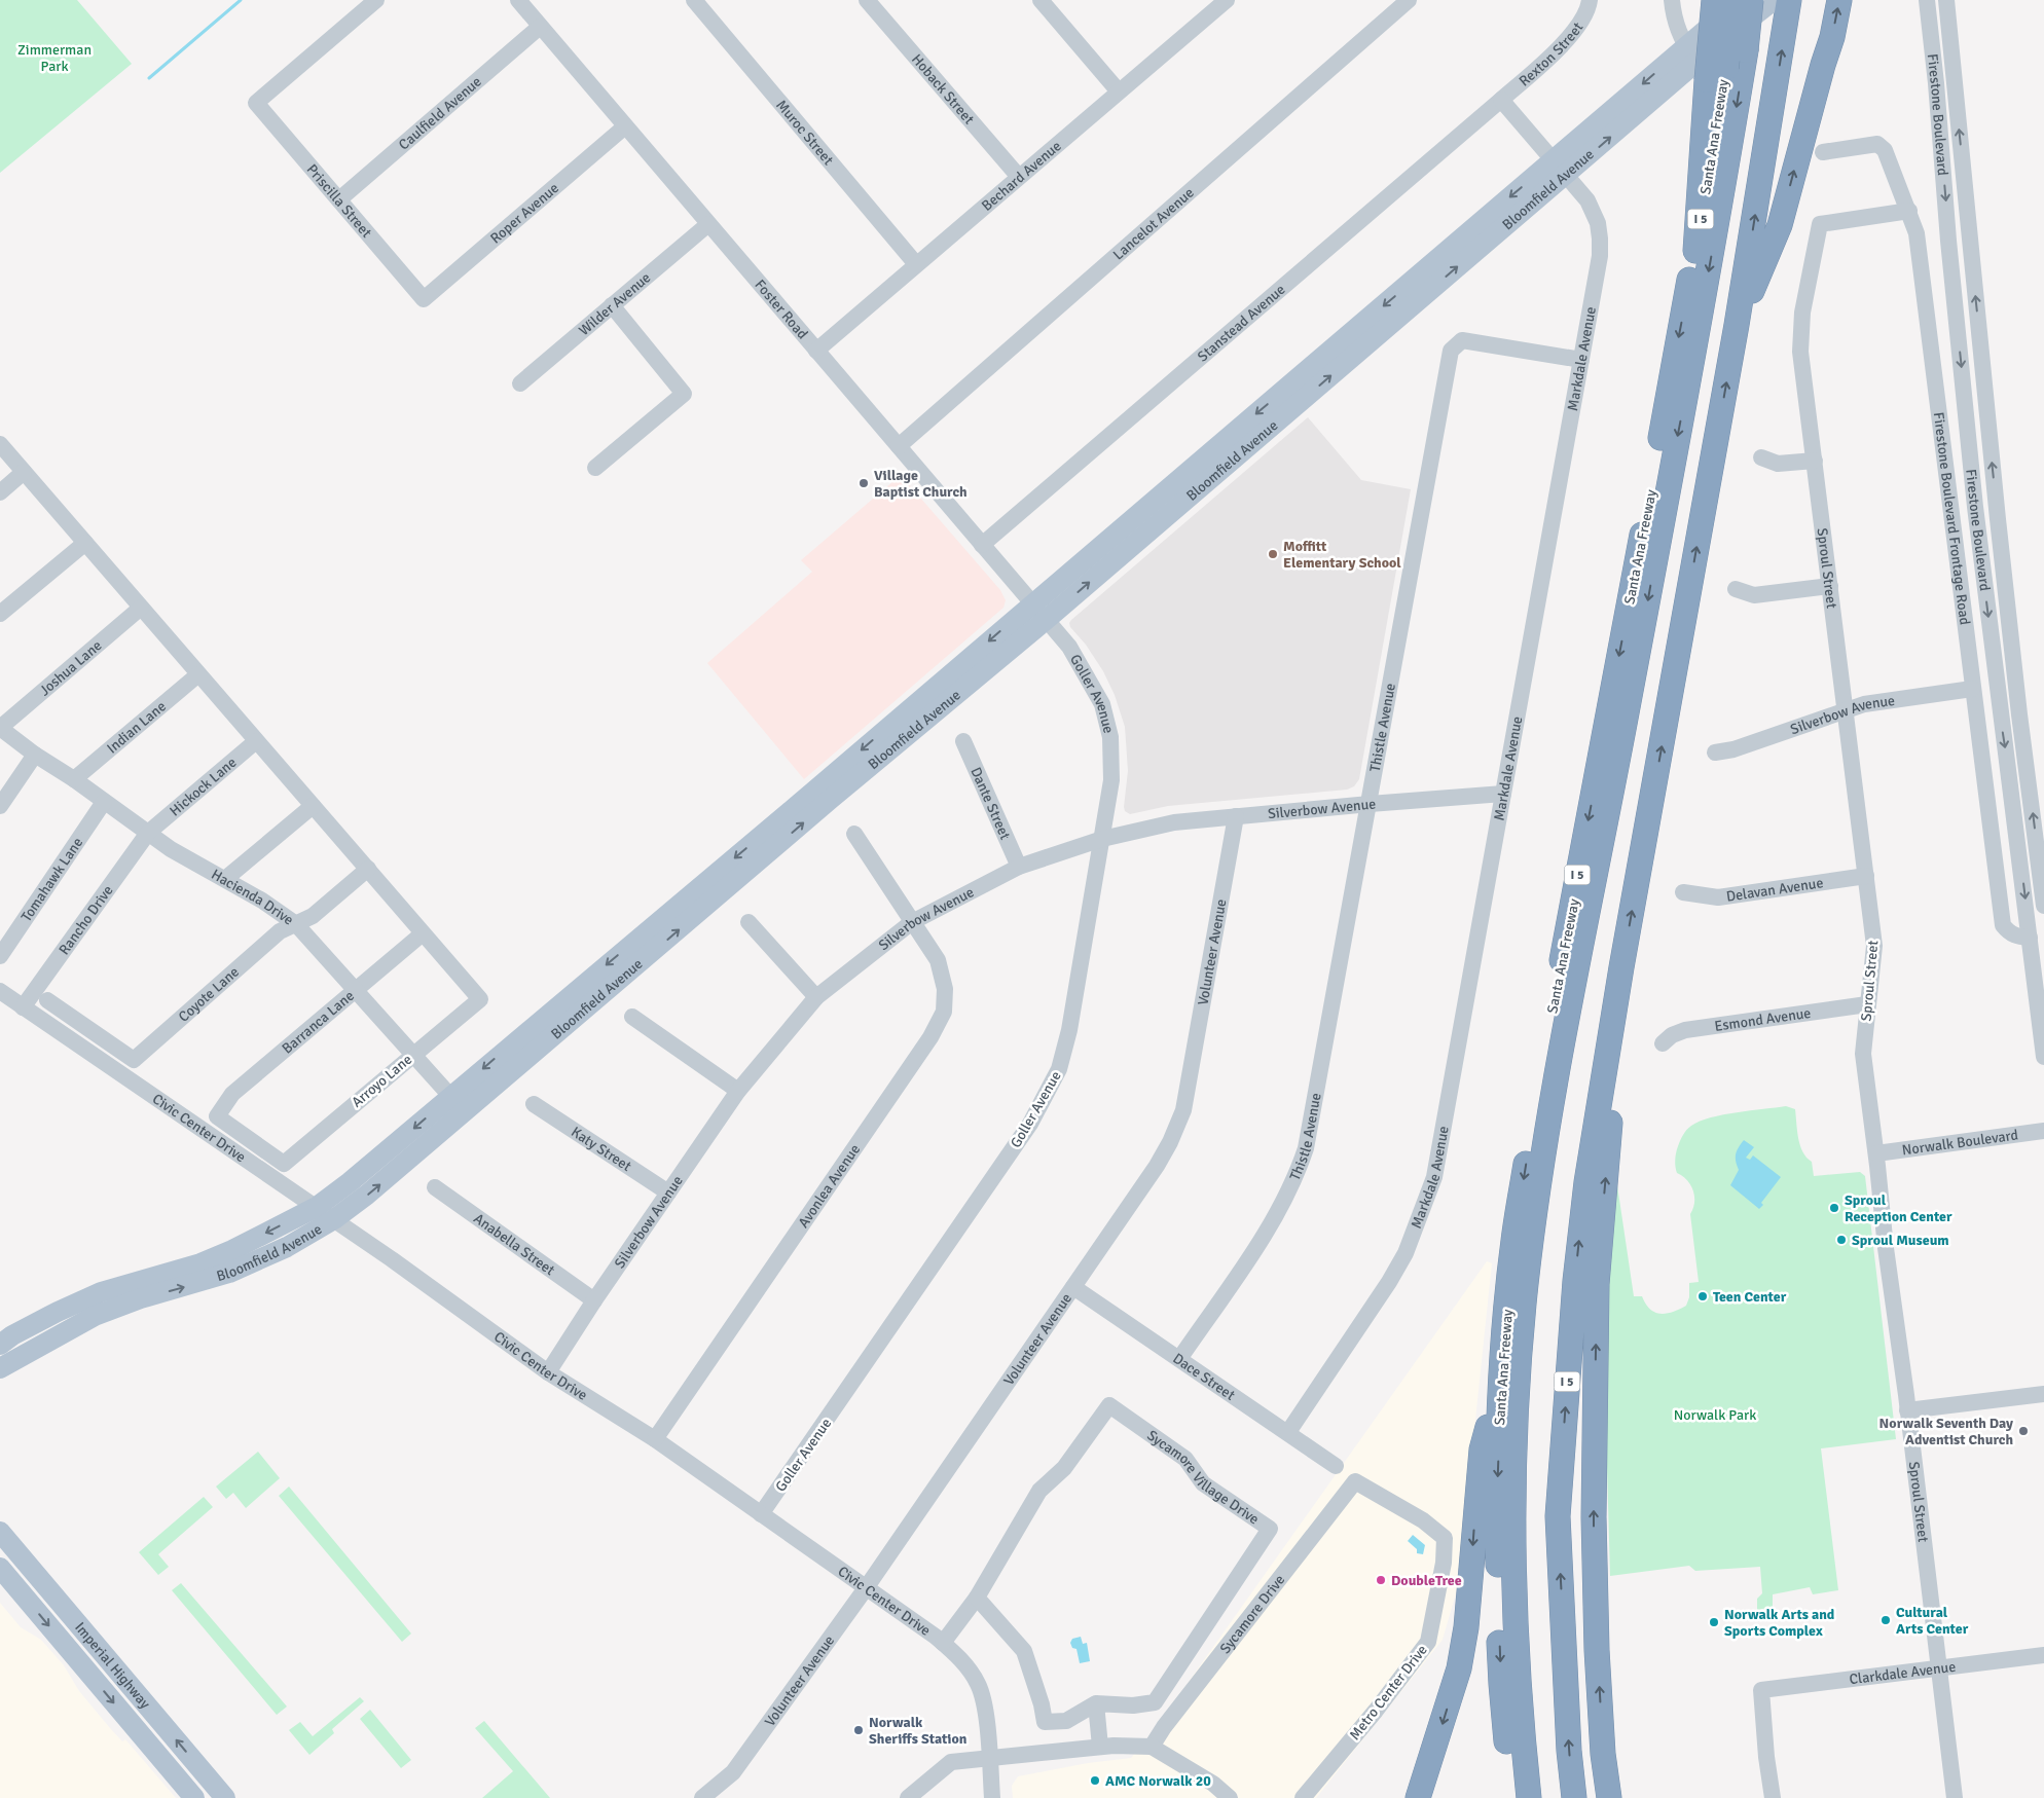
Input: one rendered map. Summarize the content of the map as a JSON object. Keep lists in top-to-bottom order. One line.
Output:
{"streets":{"highway":["Santa Ana Freeway","I 5"],"main road":["Bloomfield Avenue","Imperial Highway"],"street":["Rexton Street","Hoback Street","Caulfield Avenue","Firestone Boulevard","Muroc Street","Bechard Avenue","Priscilla Street","Roper Avenue","Lancelot Avenue","Wilder Avenue","Foster Road","Stanstead Avenue","Markdale Avenue","Firestone Boulevard Frontage Road","Sproul Street","Joshua Lane","Goller Avenue","Silverbow Avenue","Indian Lane","Thistle Avenue","Hickock Lane","Dante Street","Tomahawk Lane","Delavan Avenue","Hacienda Drive","Rancho Drive","Volunteer Avenue","Coyote Lane","Esmond Avenue","Barranca Lane","Arroyo Lane","Civic Center Drive","Norwalk Boulevard","Katy Street","Avonlea Avenue","Anabella Street","Dace Street","Sycamore Village Drive","Sycamore Drive","Clarkdale Avenue","Metro Center Drive"]},"crossings":[["Rexton Street","Stanstead Avenue"],["Rexton Street","Markdale Avenue"],["Hoback Street","Bechard Avenue"],["Caulfield Avenue","Priscilla Street"],["Caulfield Avenue","Foster Road"],["Firestone Boulevard","Firestone Boulevard Frontage Road"],["Muroc Street","Bechard Avenue"],["Santa Ana Freeway","Bloomfield Avenue"],["Bechard Avenue","Foster Road"],["Bloomfield Avenue","Foster Road"],["Bloomfield Avenue","Markdale Avenue"],["Bloomfield Avenue","Goller Avenue"],["Bloomfield Avenue","Hacienda Drive"],["Bloomfield Avenue","Civic Center Drive"],["Priscilla Street","Roper Avenue"],["Roper Avenue","Foster Road"],["Lancelot Avenue","Foster Road"],["Wilder Avenue","Foster Road"],["Foster Road","Stanstead Avenue"],["Foster Road","Goller Avenue"],["Stanstead Avenue","Markdale Avenue"],["Markdale Avenue","Silverbow Avenue"],["Markdale Avenue","Thistle Avenue"],["Markdale Avenue","Dace Street"],["Firestone Boulevard Frontage Road","Sproul Street"],["Firestone Boulevard Frontage Road","Silverbow Avenue"],["Sproul Street","Silverbow Avenue"],["Sproul Street","Delavan Avenue"],["Sproul Street","Esmond Avenue"],["Sproul Street","Norwalk Boulevard"],["Sproul Street","Clarkdale Avenue"],["Joshua Lane","Hacienda Drive"],["Goller Avenue","Silverbow Avenue"],["Goller Avenue","Civic Center Drive"],["Silverbow Avenue","Thistle Avenue"],["Silverbow Avenue","Dante Street"],["Silverbow Avenue","Volunteer Avenue"],["Silverbow Avenue","Civic Center Drive"],["Silverbow Avenue","Katy Street"],["Silverbow Avenue","Avonlea Avenue"],["Silverbow Avenue","Anabella Street"],["Indian Lane","Hacienda Drive"],["Thistle Avenue","Dace Street"],["Hickock Lane","Hacienda Drive"],["Hickock Lane","Rancho Drive"],["Tomahawk Lane","Hacienda Drive"],["Hacienda Drive","Rancho Drive"],["Hacienda Drive","Coyote Lane"],["Hacienda Drive","Barranca Lane"],["Hacienda Drive","Arroyo Lane"],["Rancho Drive","Civic Center Drive"],["Volunteer Avenue","Civic Center Drive"],["Volunteer Avenue","Dace Street"],["Barranca Lane","Arroyo Lane"],["Civic Center Drive","Avonlea Avenue"],["Civic Center Drive","Sycamore Village Drive"],["Sycamore Drive","Metro Center Drive"]],"parks":["Zimmerman Park","Norwalk Park"],"places":["Village Baptist Church","Moffitt Elementary School","Sproul Reception Center","Sproul Museum","Teen Center","Norwalk Seventh Day Adventist Church","DoubleTree","Cultural Arts Center","Norwalk Arts and Sports Complex","Norwalk Sheriffs Station","AMC Norwalk 20"]}
